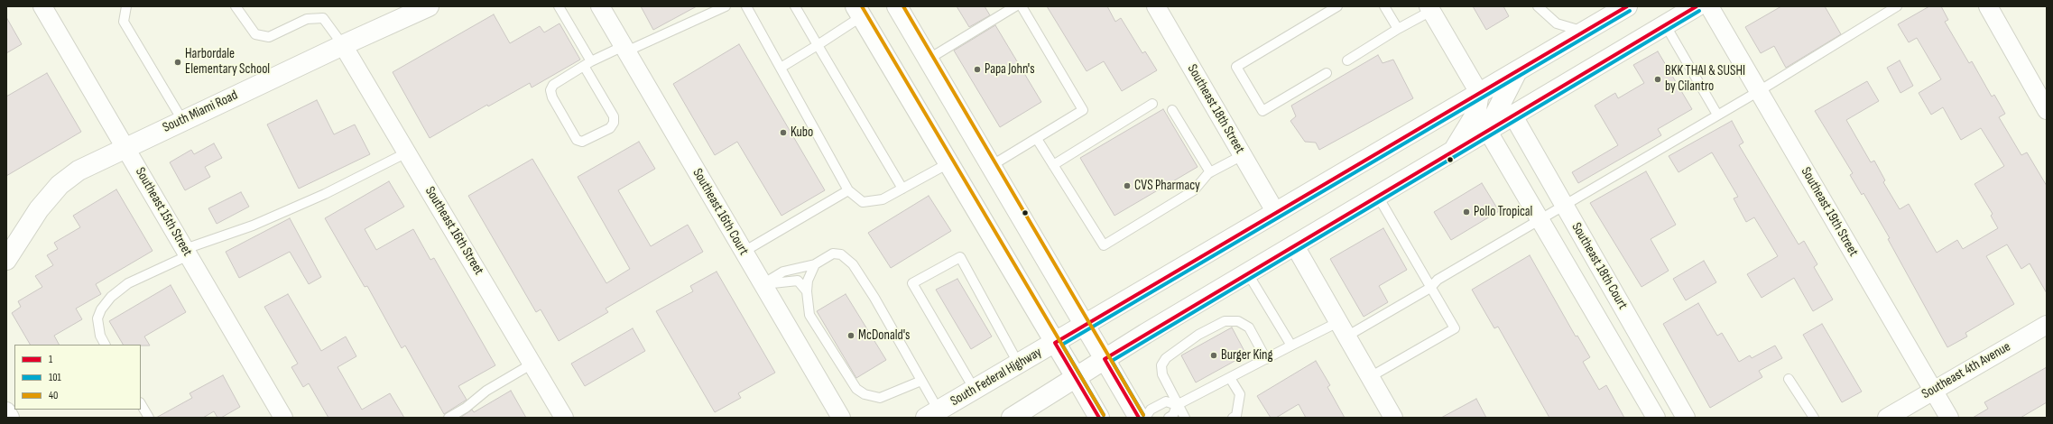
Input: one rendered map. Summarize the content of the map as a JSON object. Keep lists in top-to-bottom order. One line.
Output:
{"streets":{"main road":["South Miami Road","South Federal Highway"],"street":["Southeast 18th Street","Southeast 15th Street","Southeast 16th Court","Southeast 19th Street","Southeast 16th Street","Southeast 18th Court","Southeast 4th Avenue"]},"crossings":[["Southeast 18th Street","South Federal Highway"],["South Miami Road","Southeast 15th Street"],["South Miami Road","Southeast 16th Street"],["Southeast 19th Street","Southeast 4th Avenue"]],"places":["Harbordale Elementary School","Papa John's","BKK THAI & SUSHI by Cilantro","Kubo","CVS Pharmacy","Pollo Tropical","McDonald's","Burger King"],"lines":["transit line 1","transit line 40","transit line 101"],"legend":["1","101","40"]}
